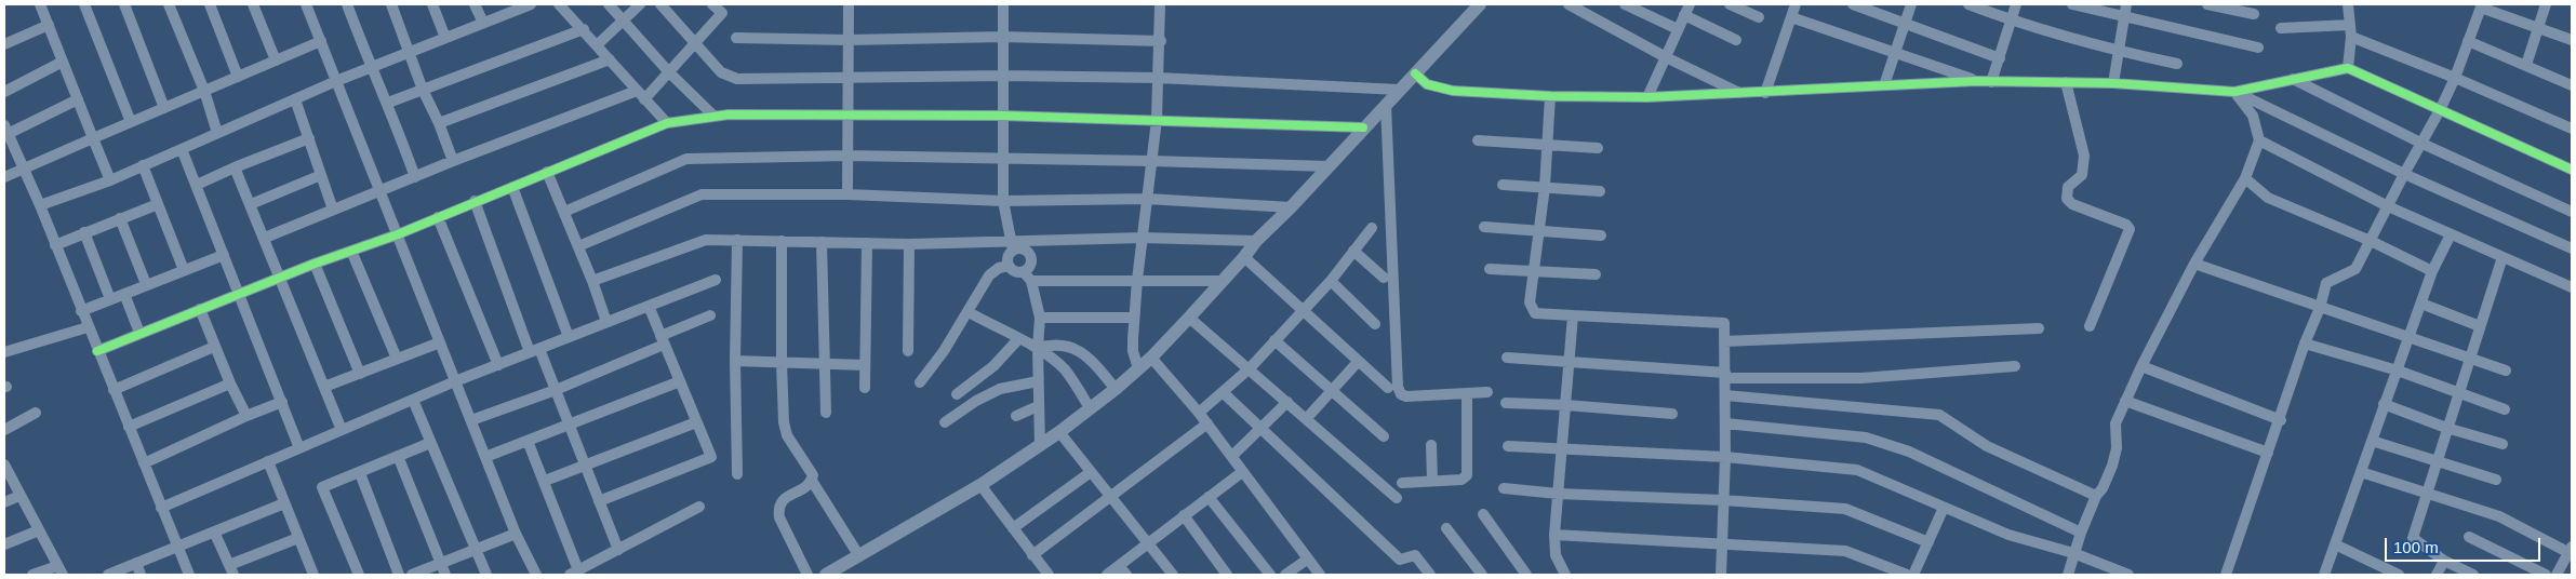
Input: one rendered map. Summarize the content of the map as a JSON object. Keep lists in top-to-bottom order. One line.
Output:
{"scale_bar":"100 m"}
